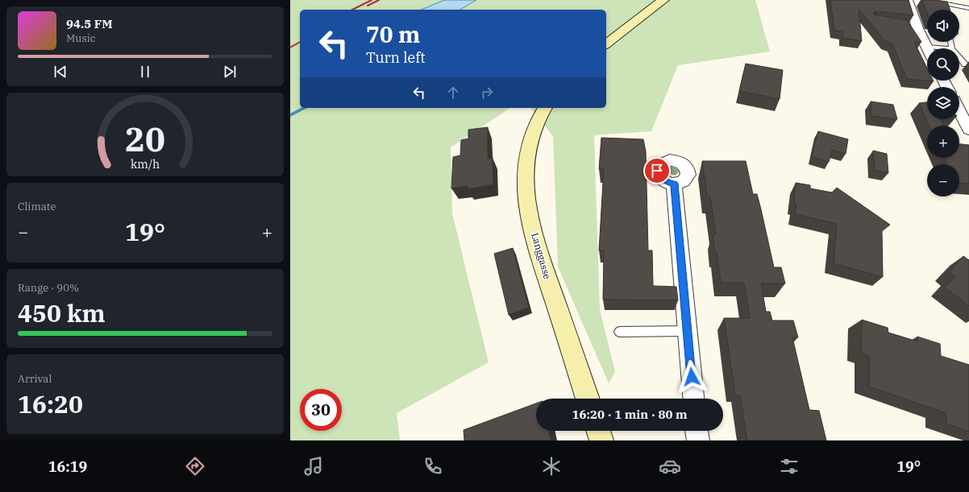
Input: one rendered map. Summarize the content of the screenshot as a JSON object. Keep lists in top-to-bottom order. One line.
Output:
{"streets":{"main road":["Langgasse"]},"page":{"map_buttons":["+","−"],"turn":["70 m","Turn left"],"song":["94.5 FM","Music"],"tile":["Climate",["Range · 90%","450 km"],["Arrival","16:20"]],"heat":["−","19°","+"],"limit":"30","trip":"16:20 · 1 min · 80 m","tabs":["16:19","19°"],"gauge":["20","km/h"]}}
